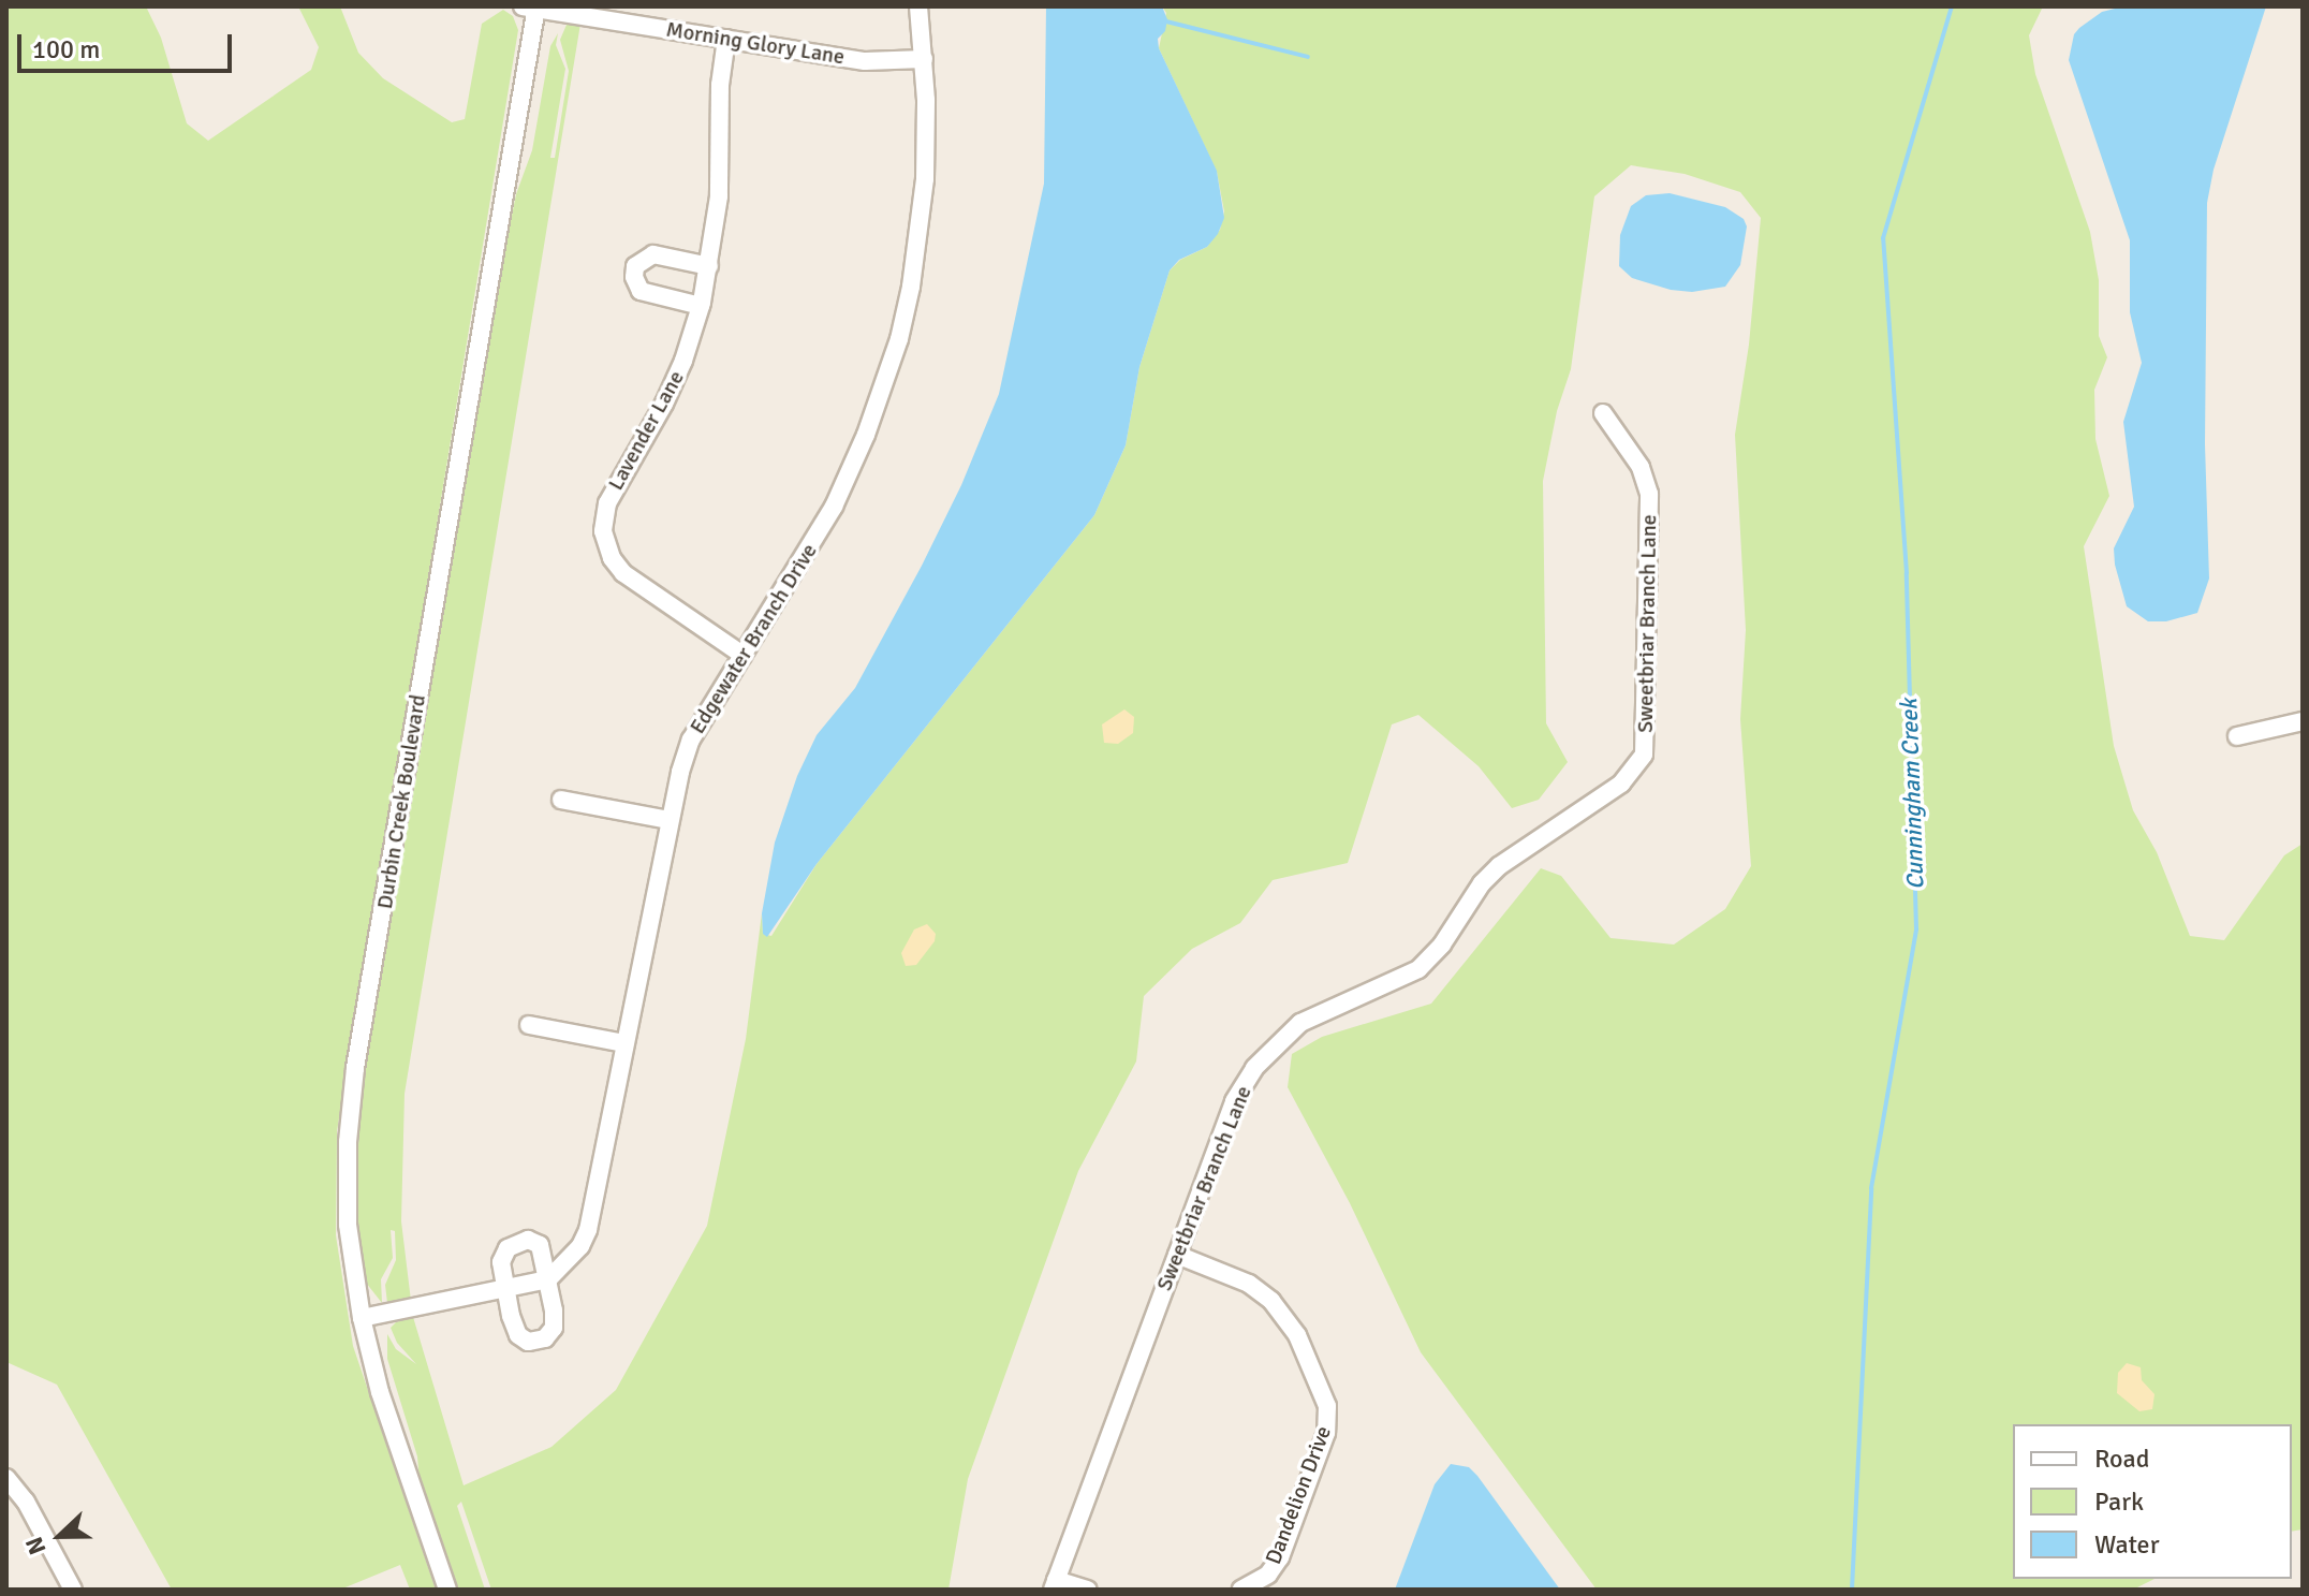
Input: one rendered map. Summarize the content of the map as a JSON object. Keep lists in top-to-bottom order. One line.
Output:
{"streets":{"street":["Morning Glory Lane","Lavender Lane","Sweetbriar Branch Lane","Edgewater Branch Drive","Durbin Creek Boulevard","Dandelion Drive"]},"crossings":[["Morning Glory Lane","Lavender Lane"],["Morning Glory Lane","Edgewater Branch Drive"],["Morning Glory Lane","Durbin Creek Boulevard"],["Lavender Lane","Edgewater Branch Drive"],["Sweetbriar Branch Lane","Dandelion Drive"]],"water":["Cunningham Creek"],"legend":["Road","Park","Water"],"scale_bar":"100 m","north":"left"}
